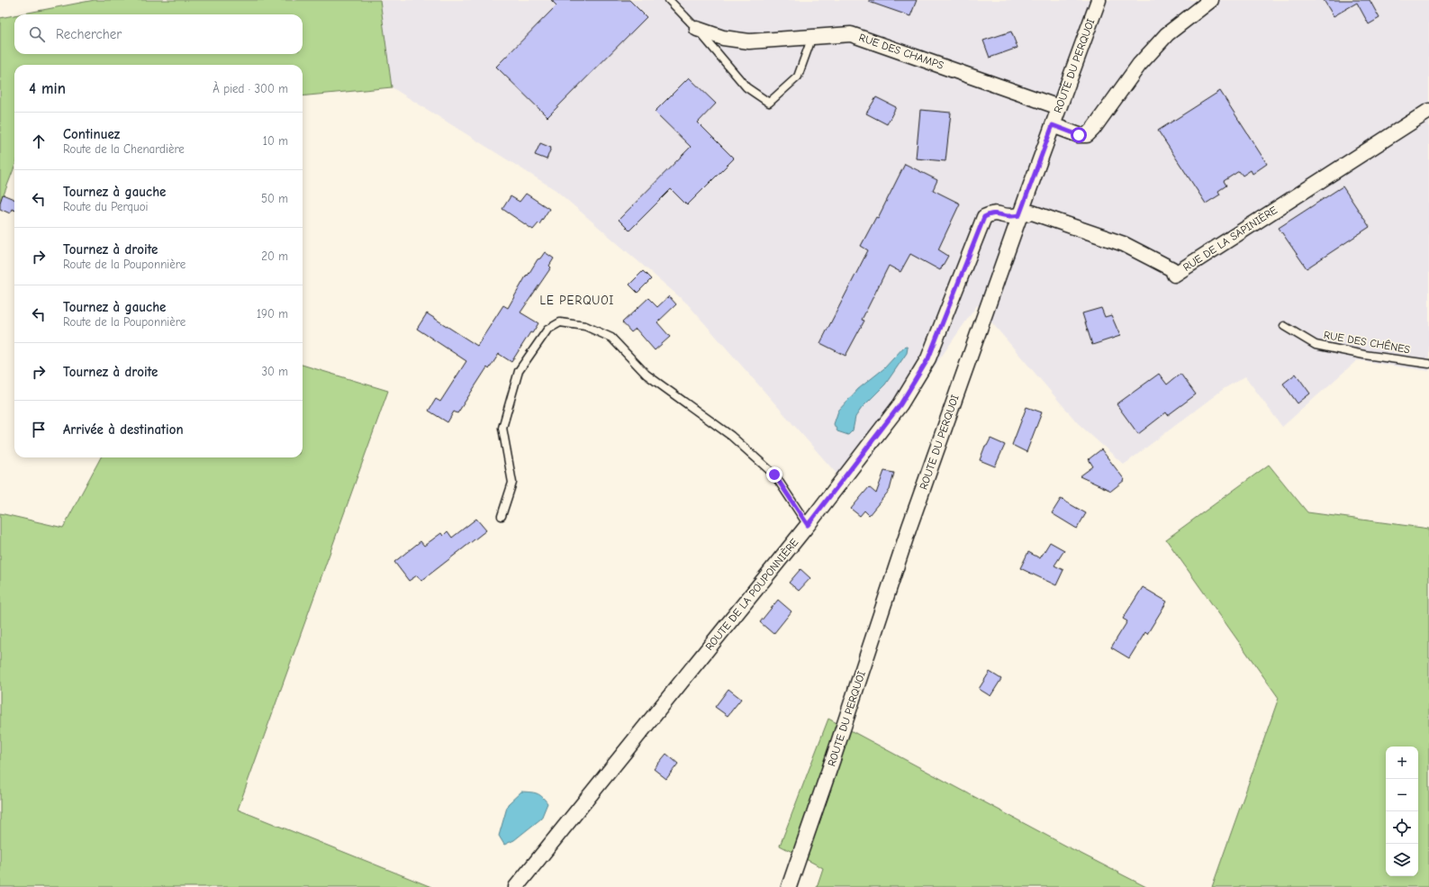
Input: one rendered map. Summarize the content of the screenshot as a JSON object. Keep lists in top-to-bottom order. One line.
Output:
{"streets":{"street":["RUE DES CHAMPS","ROUTE DU PERQUOI","RUE DE LA SAPINIÈRE","ROUTE DE LA POUPONNIÈRE"],"lane":["RUE DES CHÊNES"]},"crossings":[["RUE DES CHAMPS","ROUTE DU PERQUOI"],["ROUTE DU PERQUOI","RUE DE LA SAPINIÈRE"],["ROUTE DU PERQUOI","ROUTE DE LA POUPONNIÈRE"],["RUE DE LA SAPINIÈRE","ROUTE DE LA POUPONNIÈRE"]],"districts":["LE PERQUOI"],"page":{"search":"Rechercher","heading":["4 min","À pied · 300 m"],"list":[["Continuez","Route de la Chenardière","10 m"],["Tournez à gauche","Route du Perquoi","50 m"],["Tournez à droite","Route de la Pouponnière","20 m"],["Tournez à gauche","Route de la Pouponnière","190 m"],["Tournez à droite","30 m"],"Arrivée à destination"],"map_buttons":["+","−"]}}
